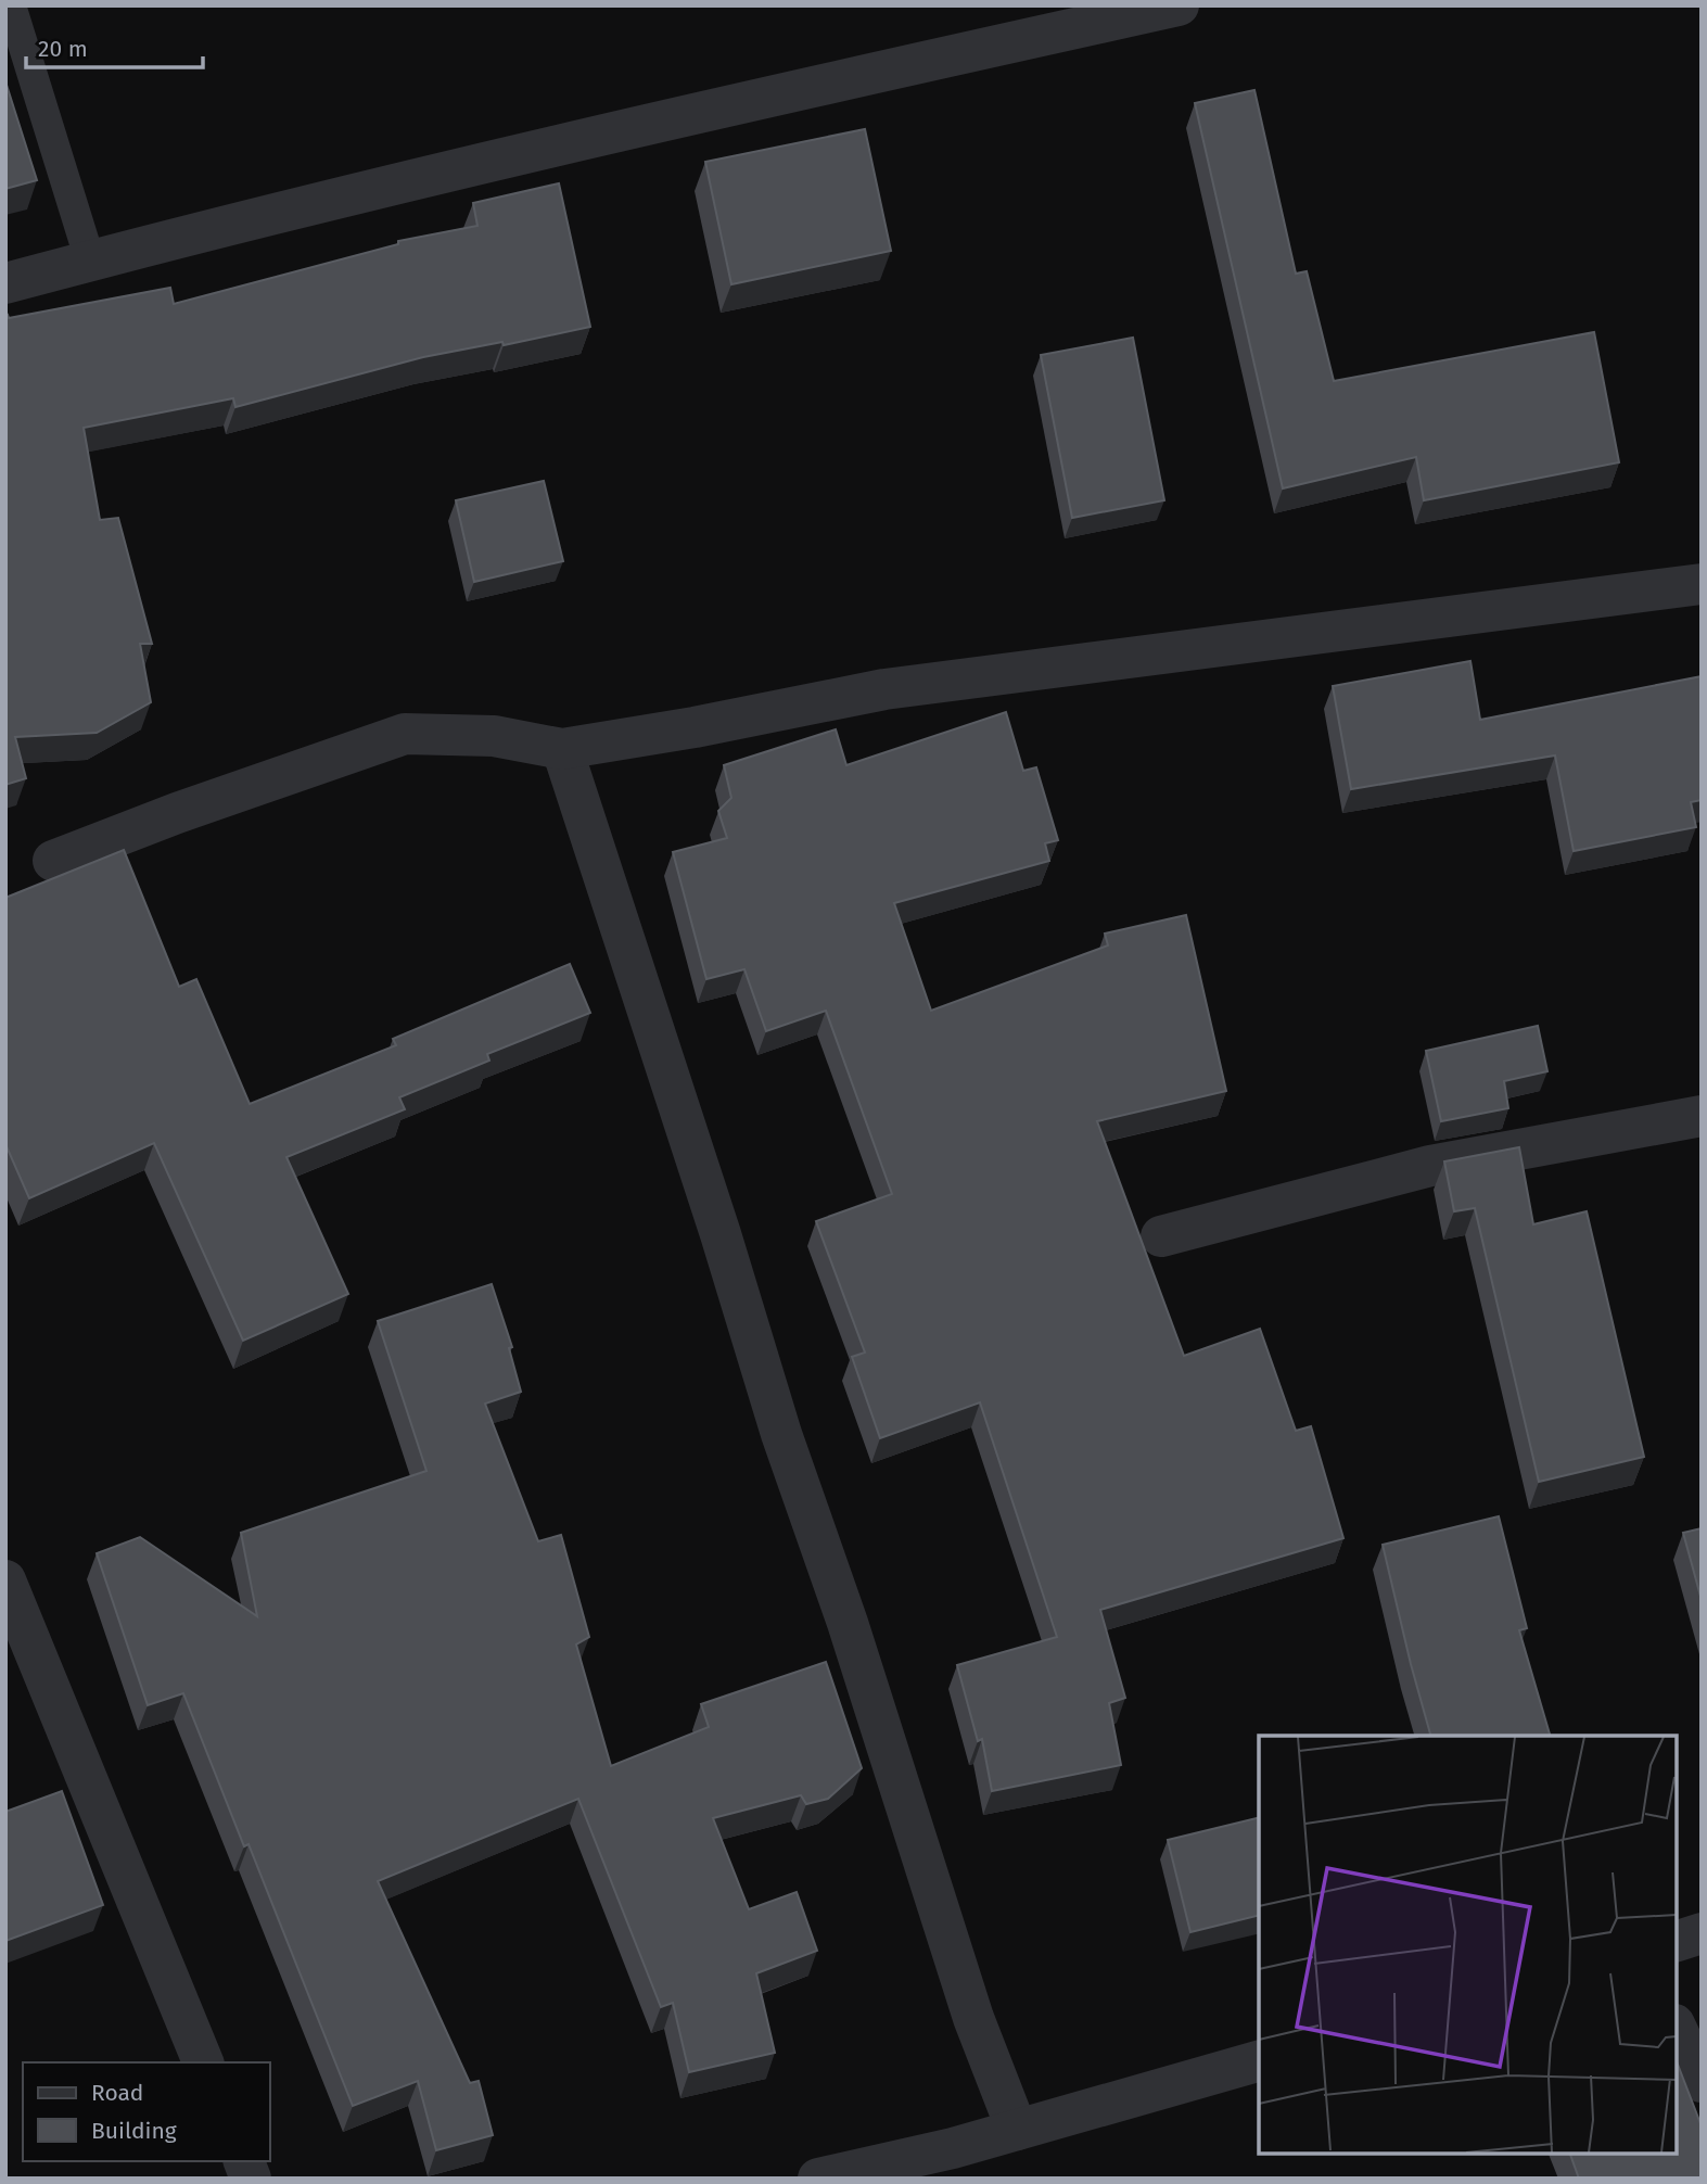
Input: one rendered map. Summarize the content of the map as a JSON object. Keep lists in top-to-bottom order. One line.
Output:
{"legend":["Road","Building"],"scale_bar":"20 m"}
